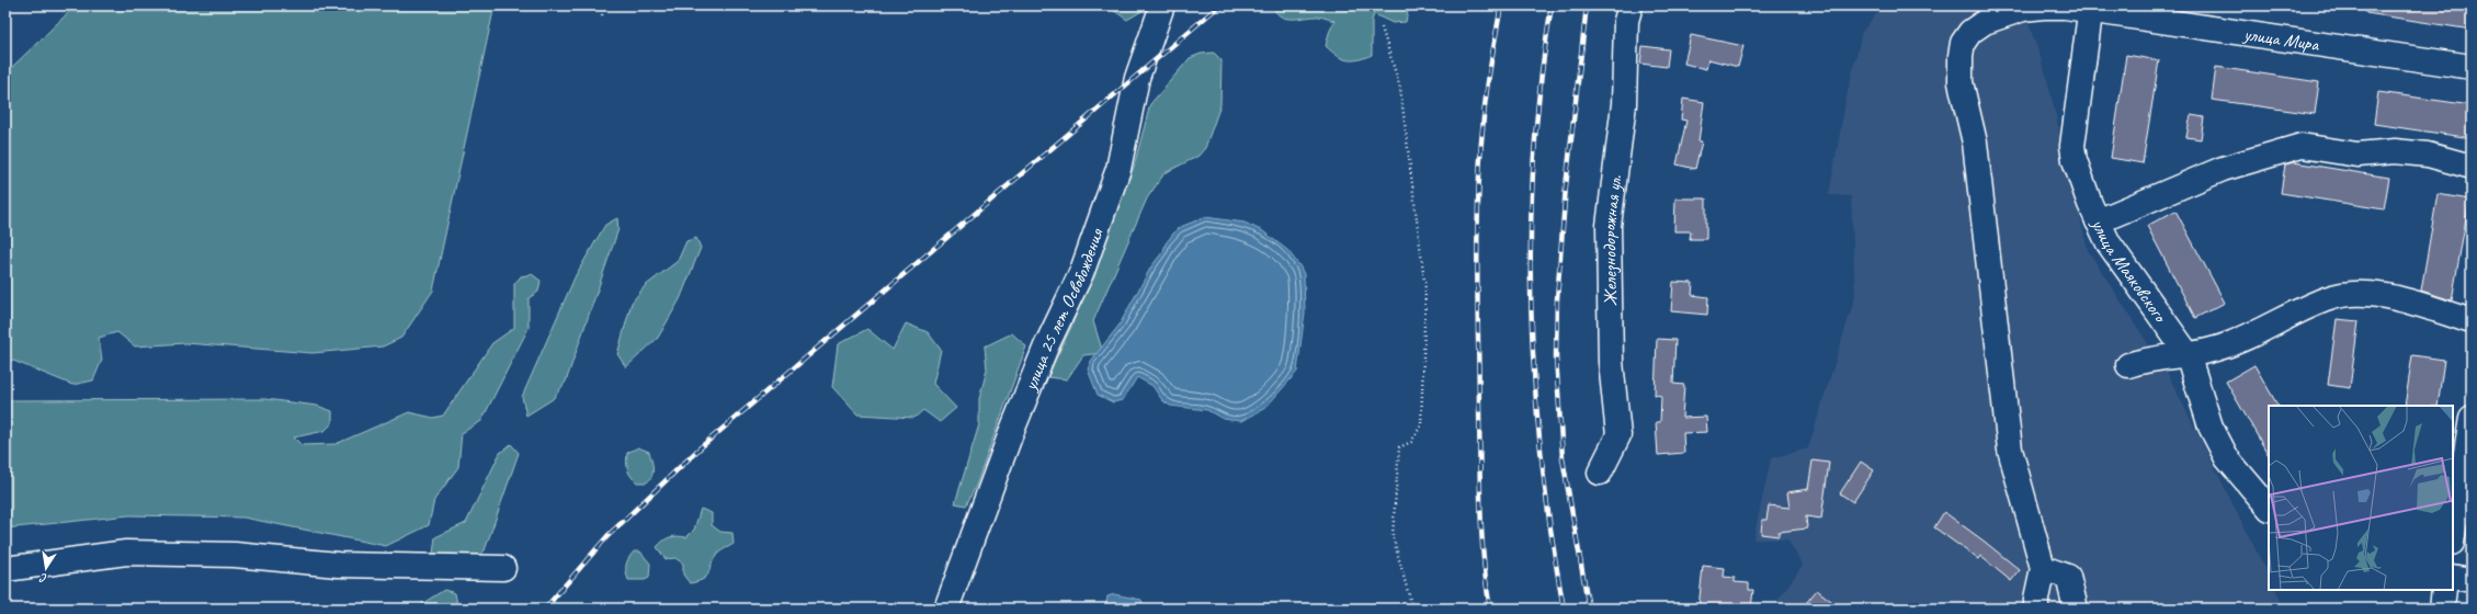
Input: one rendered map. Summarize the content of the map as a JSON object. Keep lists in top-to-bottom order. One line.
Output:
{"streets":{"street":["улица Мира","Железнодорожная ул.","улица Маяковского","улица 25 лет Освобождения"]},"crossings":[["улица Мира","улица Маяковского"]],"north":"bottom"}
